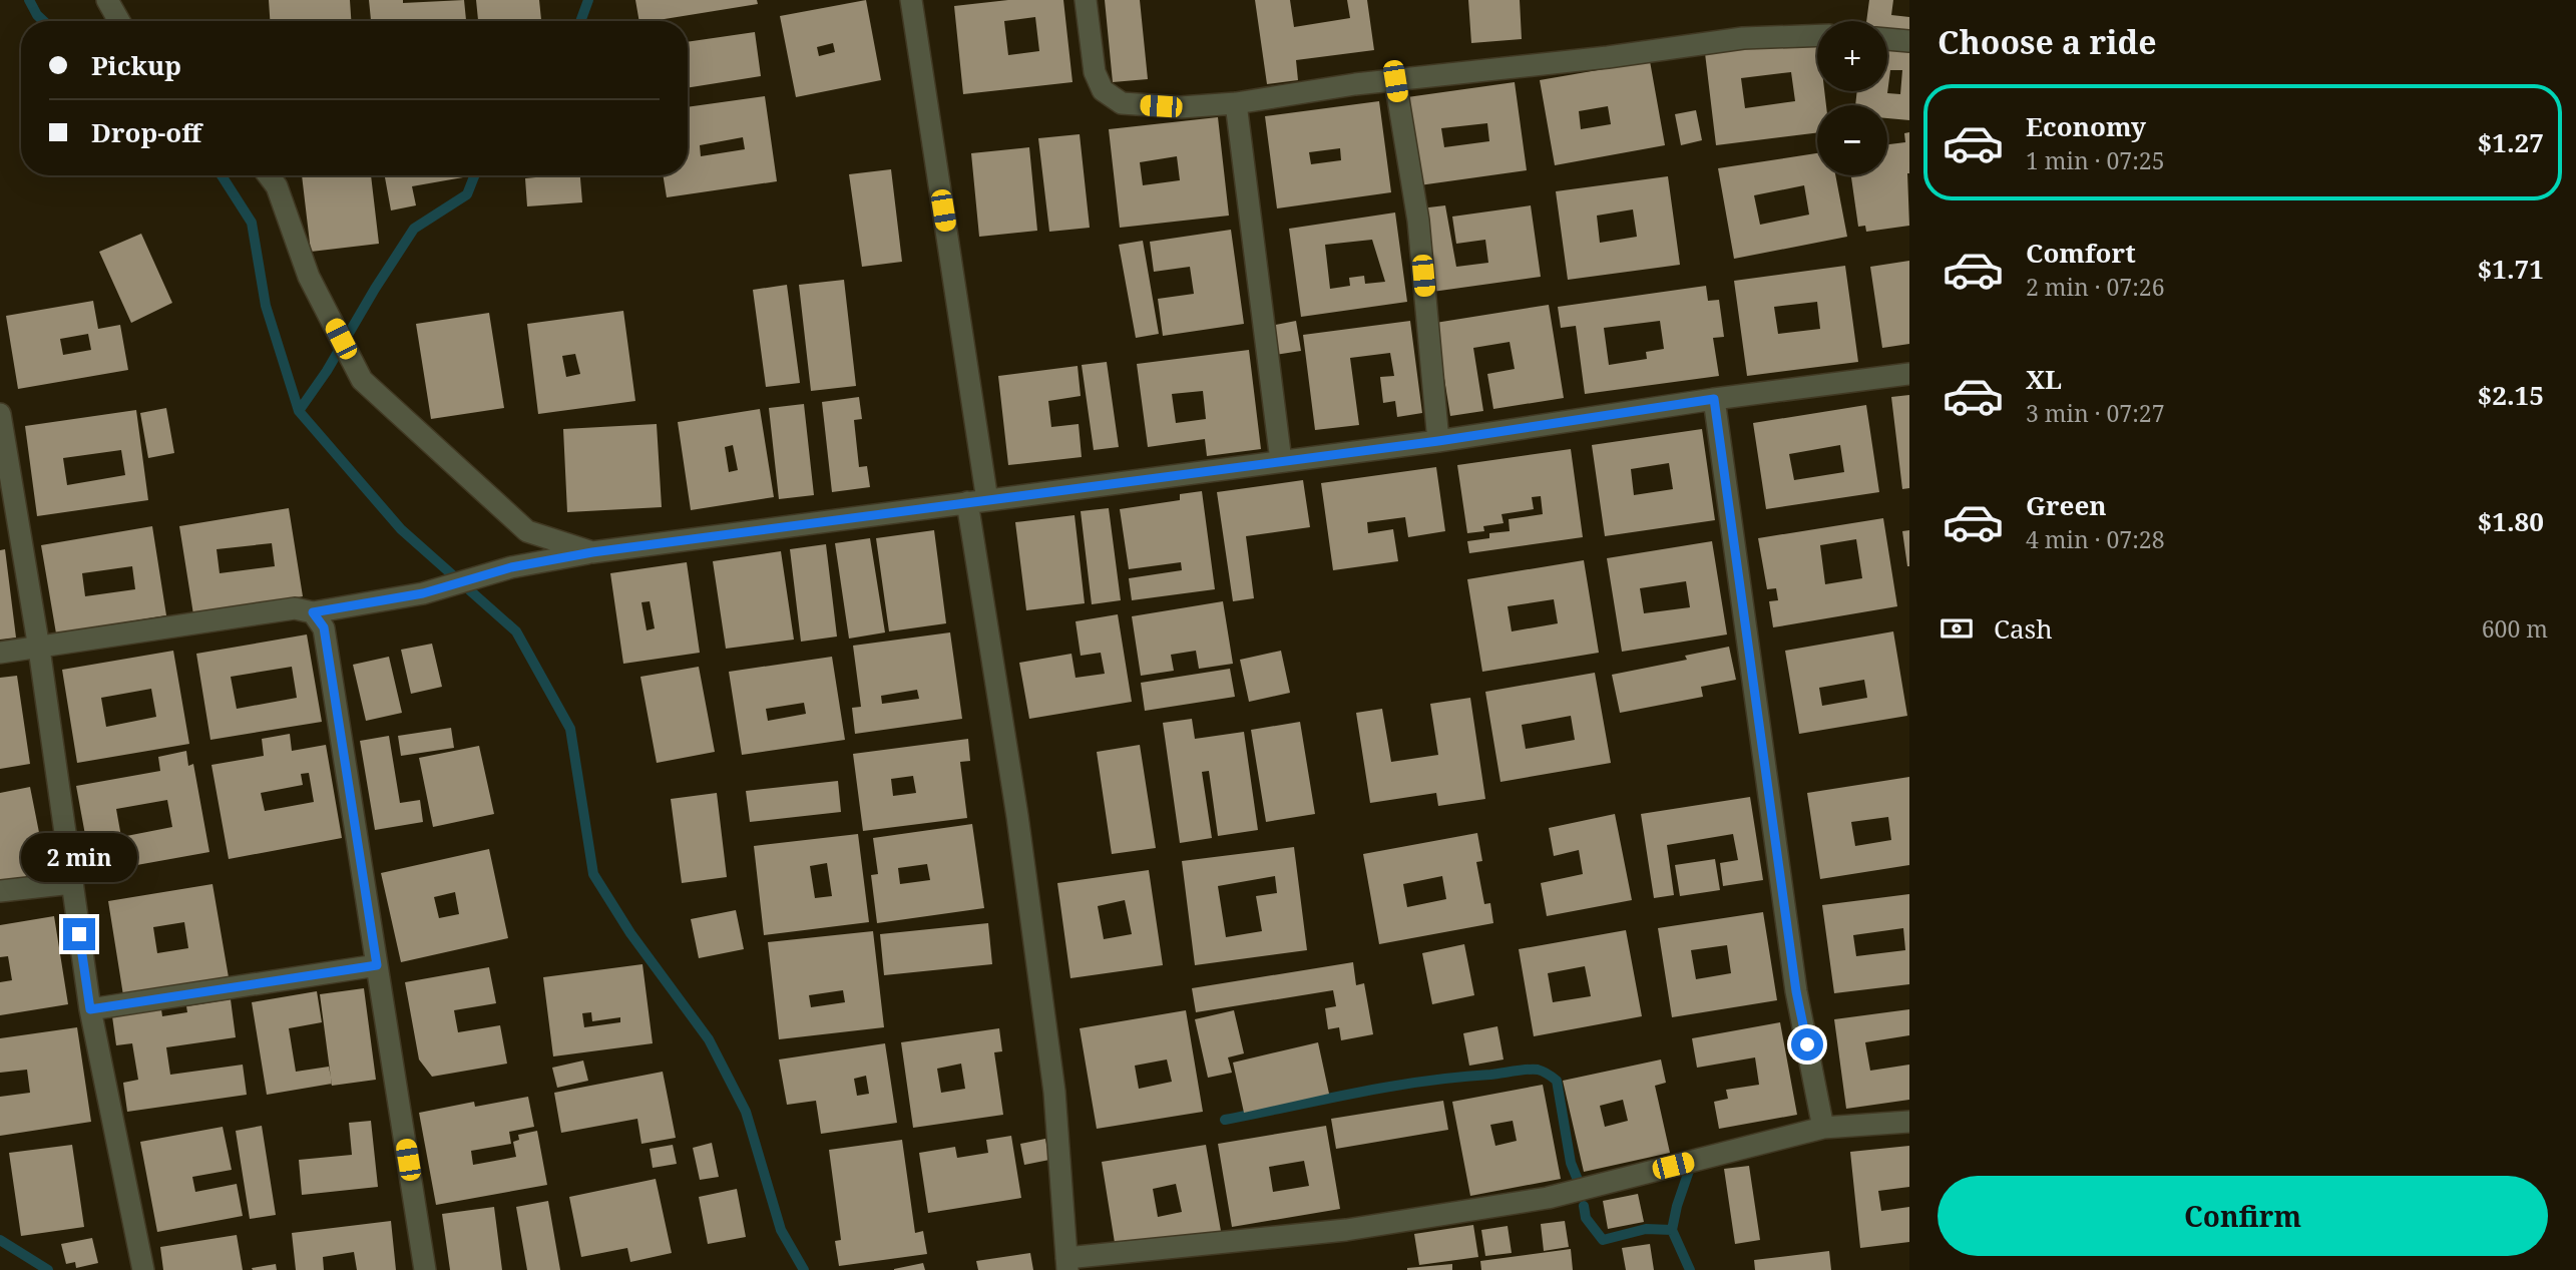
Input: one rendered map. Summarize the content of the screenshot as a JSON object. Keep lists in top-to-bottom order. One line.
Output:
{"page":{"heading":"Choose a ride","map_buttons":["+","−"],"banner":["Pickup","Drop-off"],"list":[{"name":"Economy","note":"1 min · 07:25","value":"$1.27"},{"name":"Comfort","note":"2 min · 07:26","value":"$1.71"},{"name":"XL","note":"3 min · 07:27","value":"$2.15"},{"name":"Green","note":"4 min · 07:28","value":"$1.80"}],"pay":["Cash","600 m"],"bubble":"2 min","buttons":"Confirm"}}
